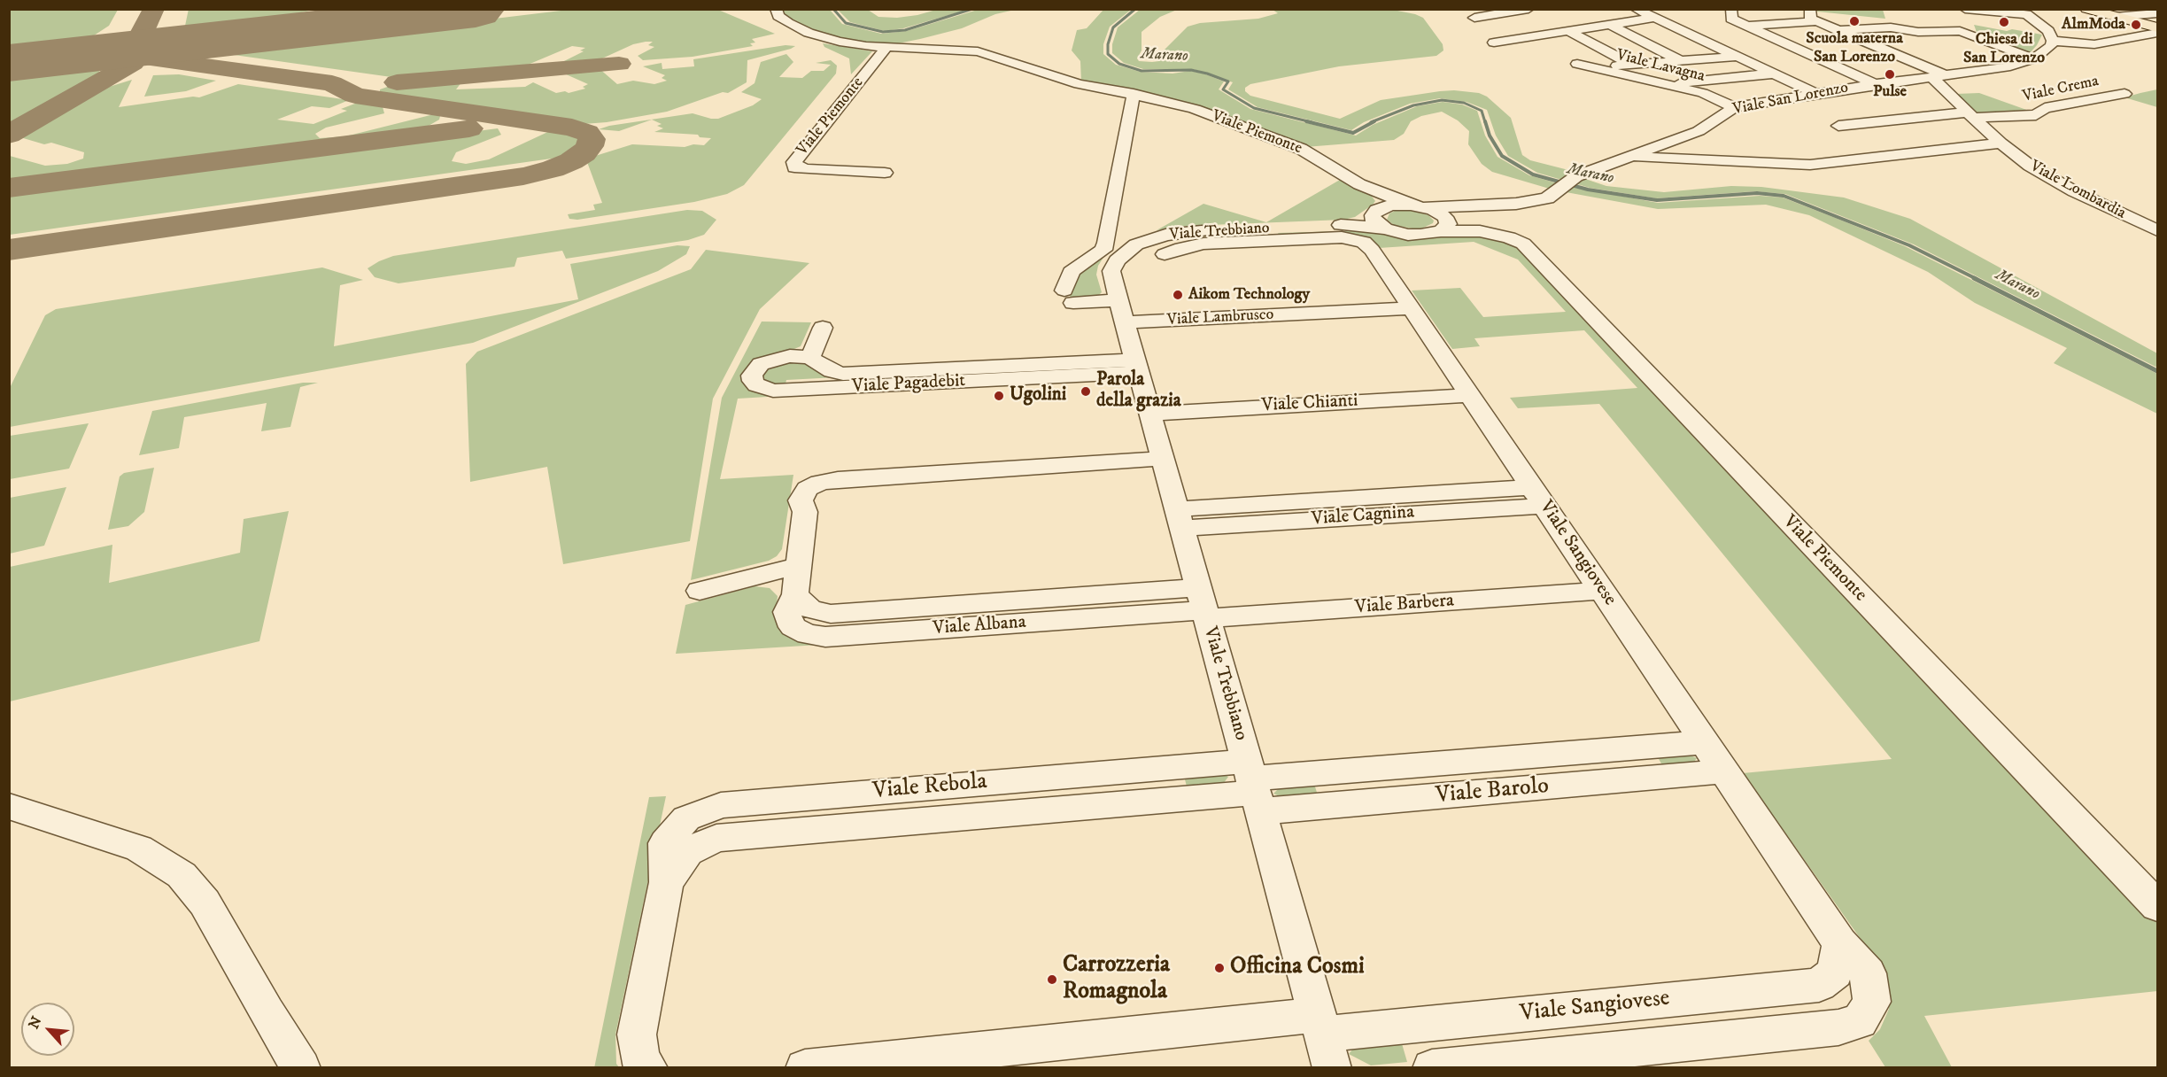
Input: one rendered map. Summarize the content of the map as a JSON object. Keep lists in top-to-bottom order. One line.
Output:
{"streets":{"street":["Viale Lavagna","Viale Crema","Viale San Lorenzo","Viale Piemonte","Viale Lombardia","Viale Trebbiano","Viale Lambrusco","Viale Pagadebit","Viale Chianti","Viale Cagnina","Viale Sangiovese","Viale Barbera","Viale Albana","Viale Rebola","Viale Barolo"]},"crossings":[["Viale Lavagna","Viale San Lorenzo"],["Viale Crema","Viale Lombardia"],["Viale San Lorenzo","Viale Piemonte"],["Viale San Lorenzo","Viale Lombardia"],["Viale San Lorenzo","Viale Trebbiano"],["Viale Piemonte","Viale Trebbiano"],["Viale Trebbiano","Viale Lambrusco"],["Viale Trebbiano","Viale Pagadebit"],["Viale Trebbiano","Viale Chianti"],["Viale Trebbiano","Viale Cagnina"],["Viale Trebbiano","Viale Sangiovese"],["Viale Trebbiano","Viale Barbera"],["Viale Trebbiano","Viale Albana"],["Viale Trebbiano","Viale Rebola"],["Viale Trebbiano","Viale Barolo"],["Viale Lambrusco","Viale Sangiovese"],["Viale Chianti","Viale Sangiovese"],["Viale Cagnina","Viale Sangiovese"],["Viale Sangiovese","Viale Barbera"],["Viale Sangiovese","Viale Barolo"],["Viale Barbera","Viale Albana"],["Viale Rebola","Viale Barolo"]],"water":["Marano"],"places":["Scuola materna San Lorenzo","Chiesa di San Lorenzo","AlmModa","Pulse","Aikom Technology","Parola della grazia","Ugolini","Officina Cosmi","Carrozzeria Romagnola"],"north":"top left"}
